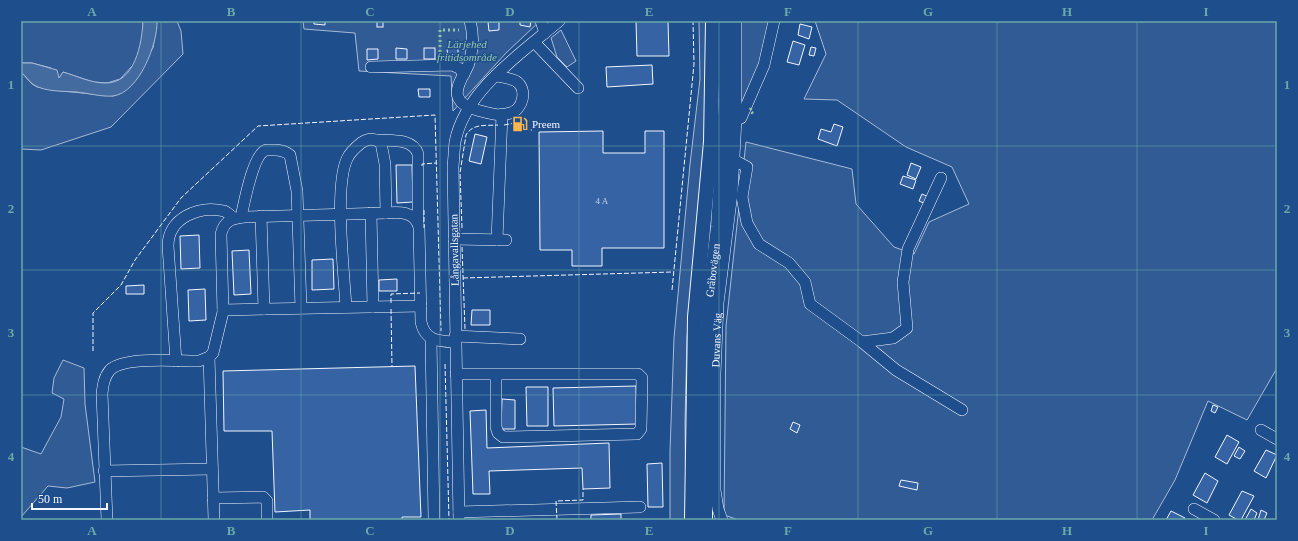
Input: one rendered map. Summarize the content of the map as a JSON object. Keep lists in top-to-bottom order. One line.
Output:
{"streets":{"main road":["Gråbovägen"],"street":["Långavallsgatan","Duvans Väg"]},"parks":["Lärjehed fritidsområde"],"places":{"fuel station":["Preem"]},"house_numbers":["4 A"],"scale_bar":"50 m","grid":{"columns":["A","B","C","D","E","F","G","H","I"],"rows":["1","2","3","4"]}}
